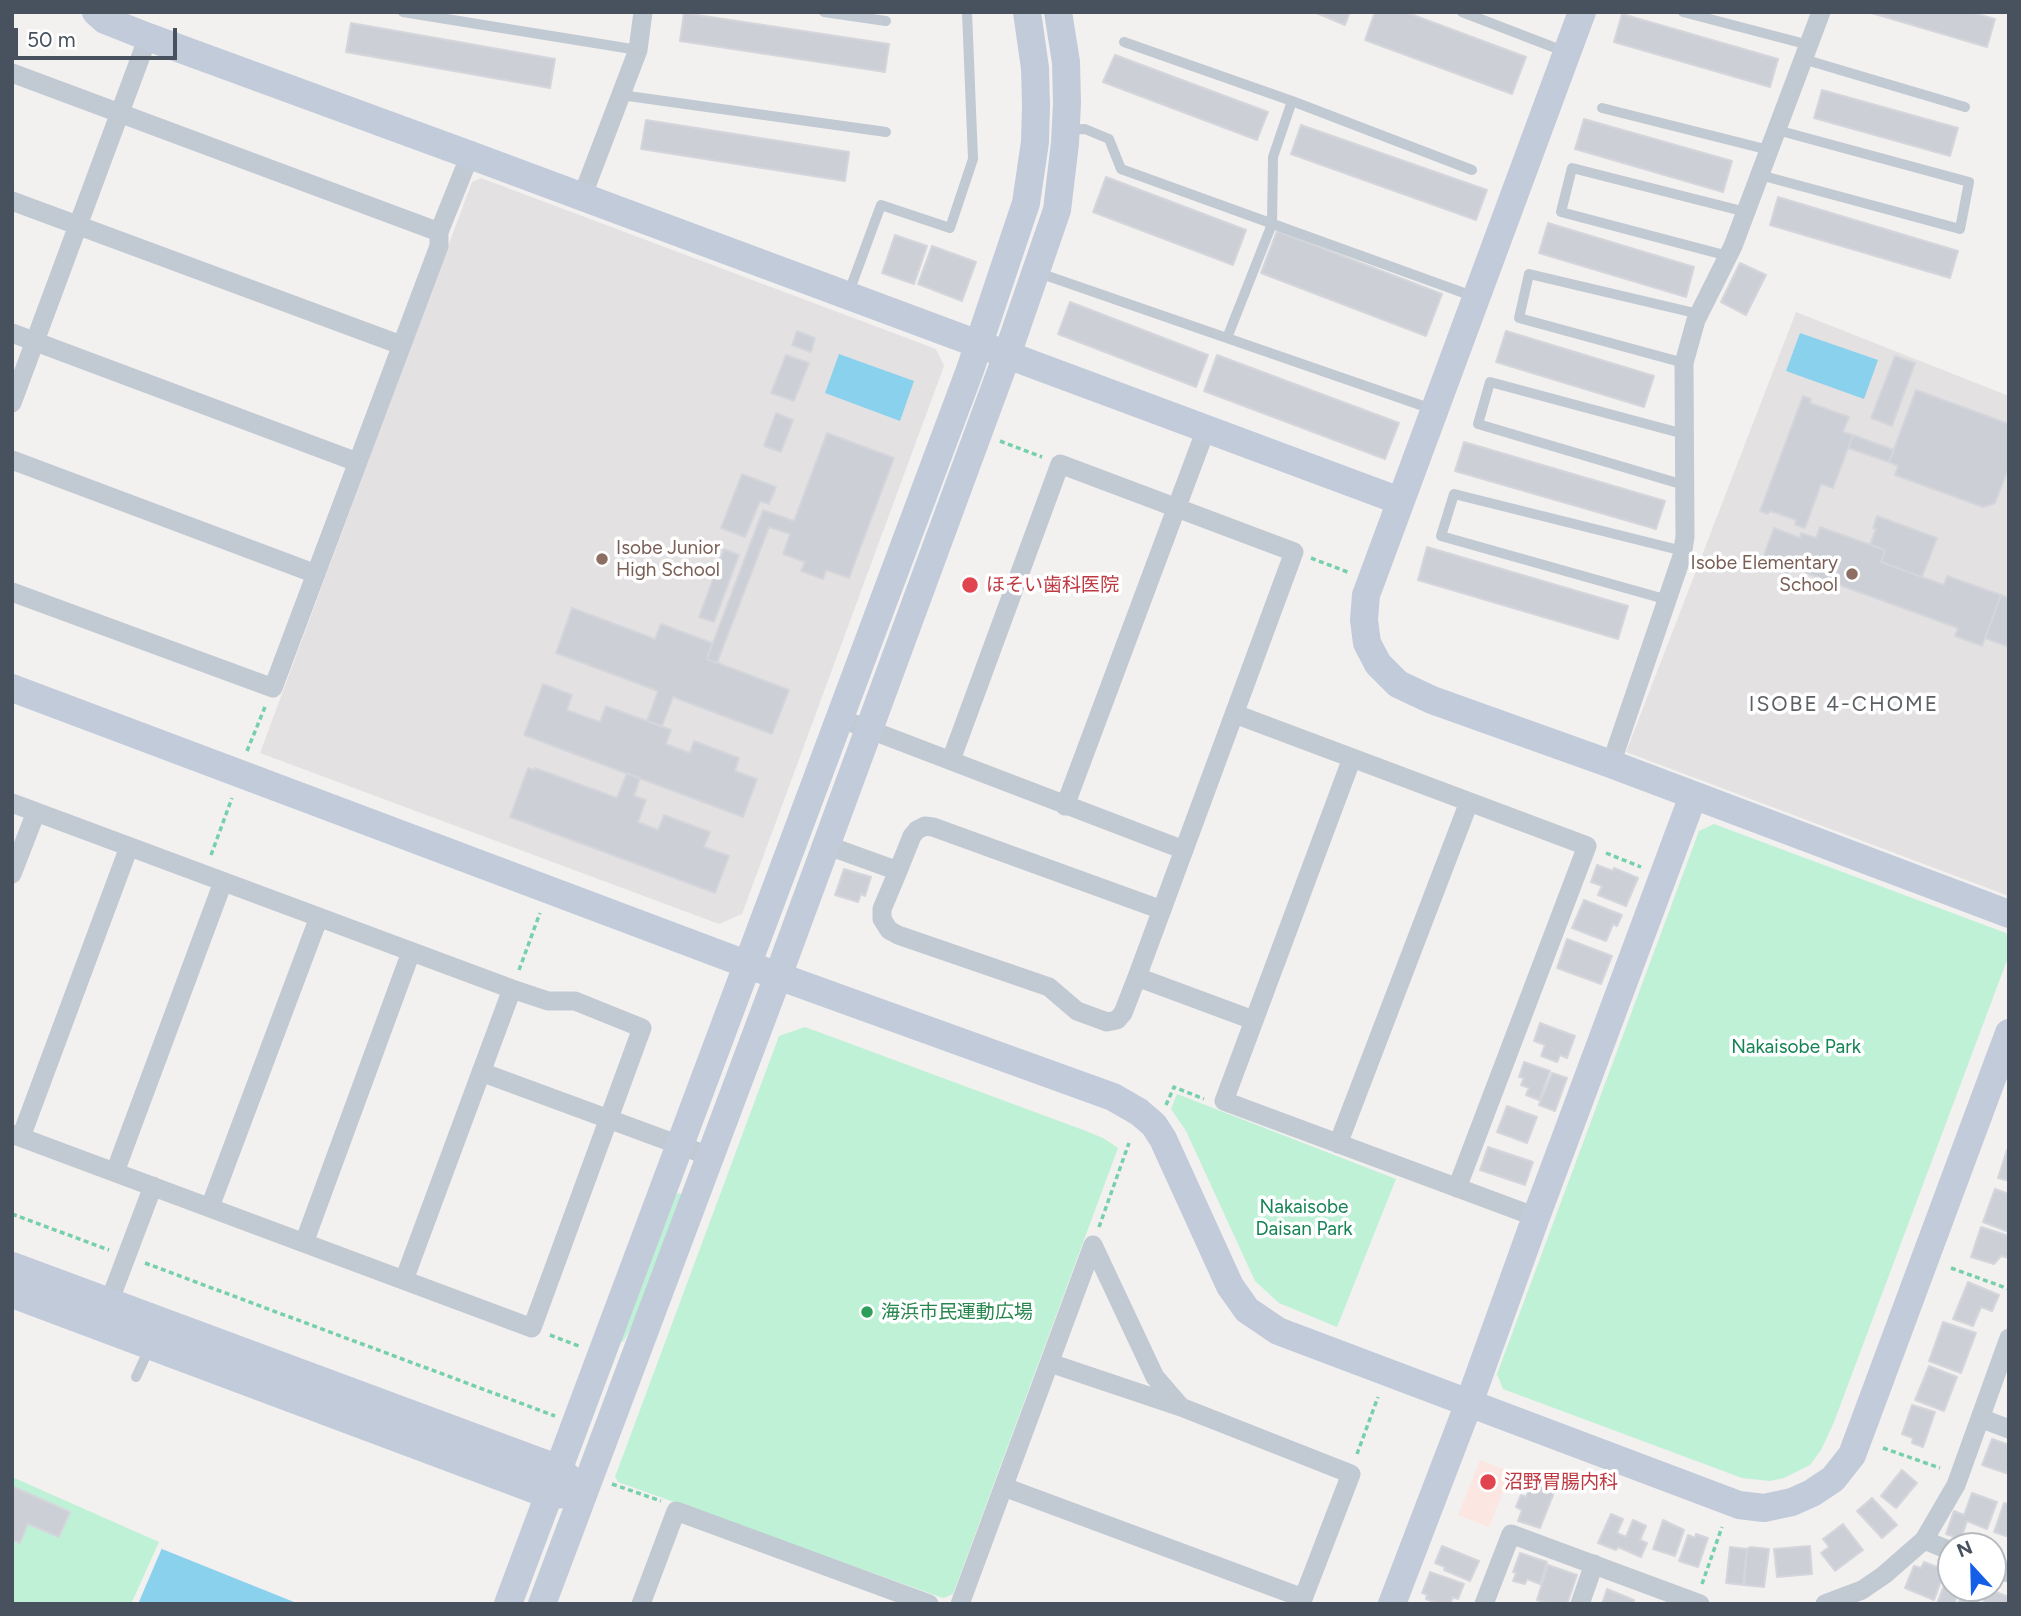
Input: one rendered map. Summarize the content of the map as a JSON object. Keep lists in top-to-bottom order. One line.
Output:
{"districts":["ISOBE 4-CHOME"],"parks":["Nakaisobe Park","Nakaisobe Daisan Park"],"places":["Isobe Junior High School","Isobe Elementary School","ほそい歯科医院","海浜市民運動広場","沼野胃腸内科"],"scale_bar":"50 m","north":"top"}
